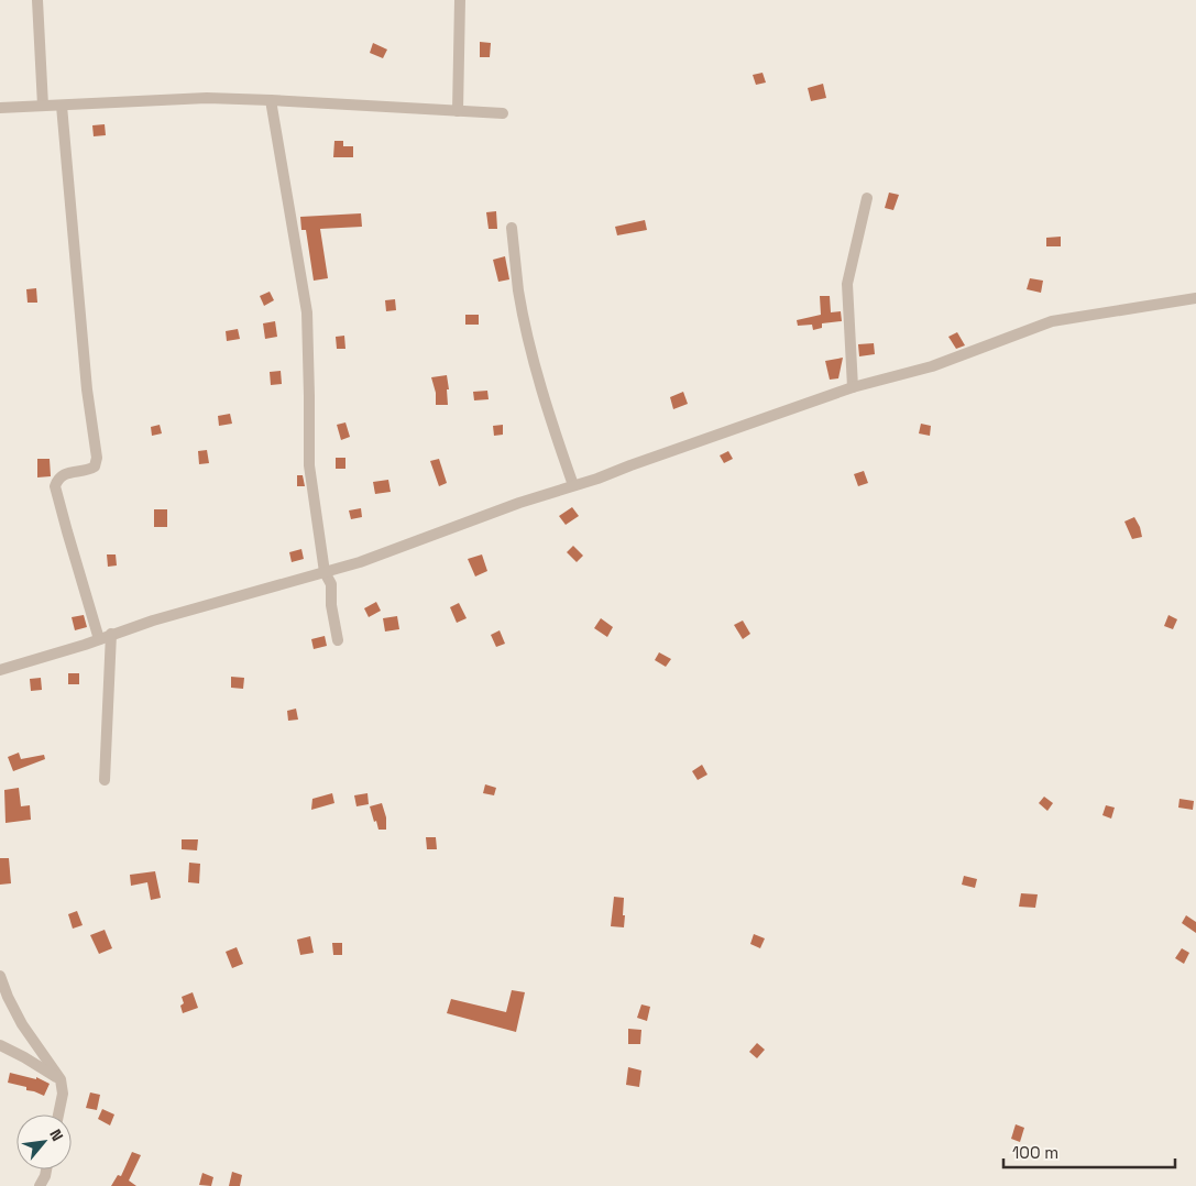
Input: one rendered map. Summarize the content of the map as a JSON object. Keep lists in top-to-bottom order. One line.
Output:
{"scale_bar":"100 m","north":"top right"}
